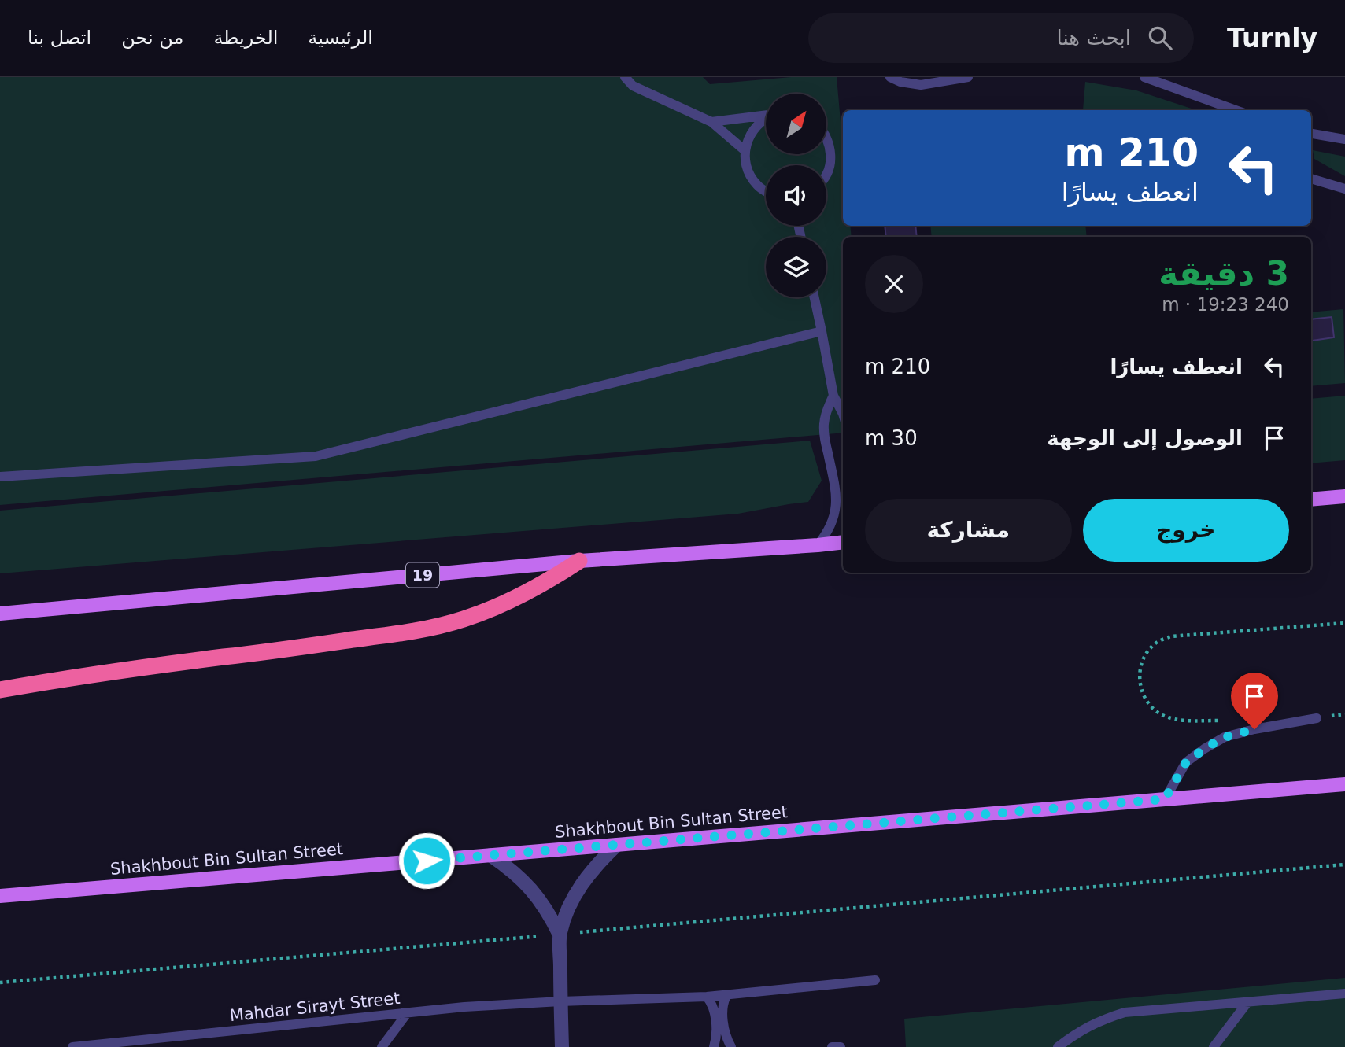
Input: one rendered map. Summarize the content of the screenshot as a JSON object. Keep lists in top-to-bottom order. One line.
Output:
{"streets":{"main road":["19","Shakhbout Bin Sultan Street"],"lane":["Mahdar Sirayt Street"]},"north":"top right","page":{"header":"Turnly","search":"ابحث هنا","nav":["الرئيسية","الخريطة","من نحن","اتصل بنا"],"turn":["210 m","انعطف يسارًا"],"heading":["3 دقيقة","240 m · 19:23"],"list":[{"name":"انعطف يسارًا","value":"210 m"},{"name":"الوصول إلى الوجهة","value":"30 m"}],"buttons":["خروج","مشاركة"]}}
